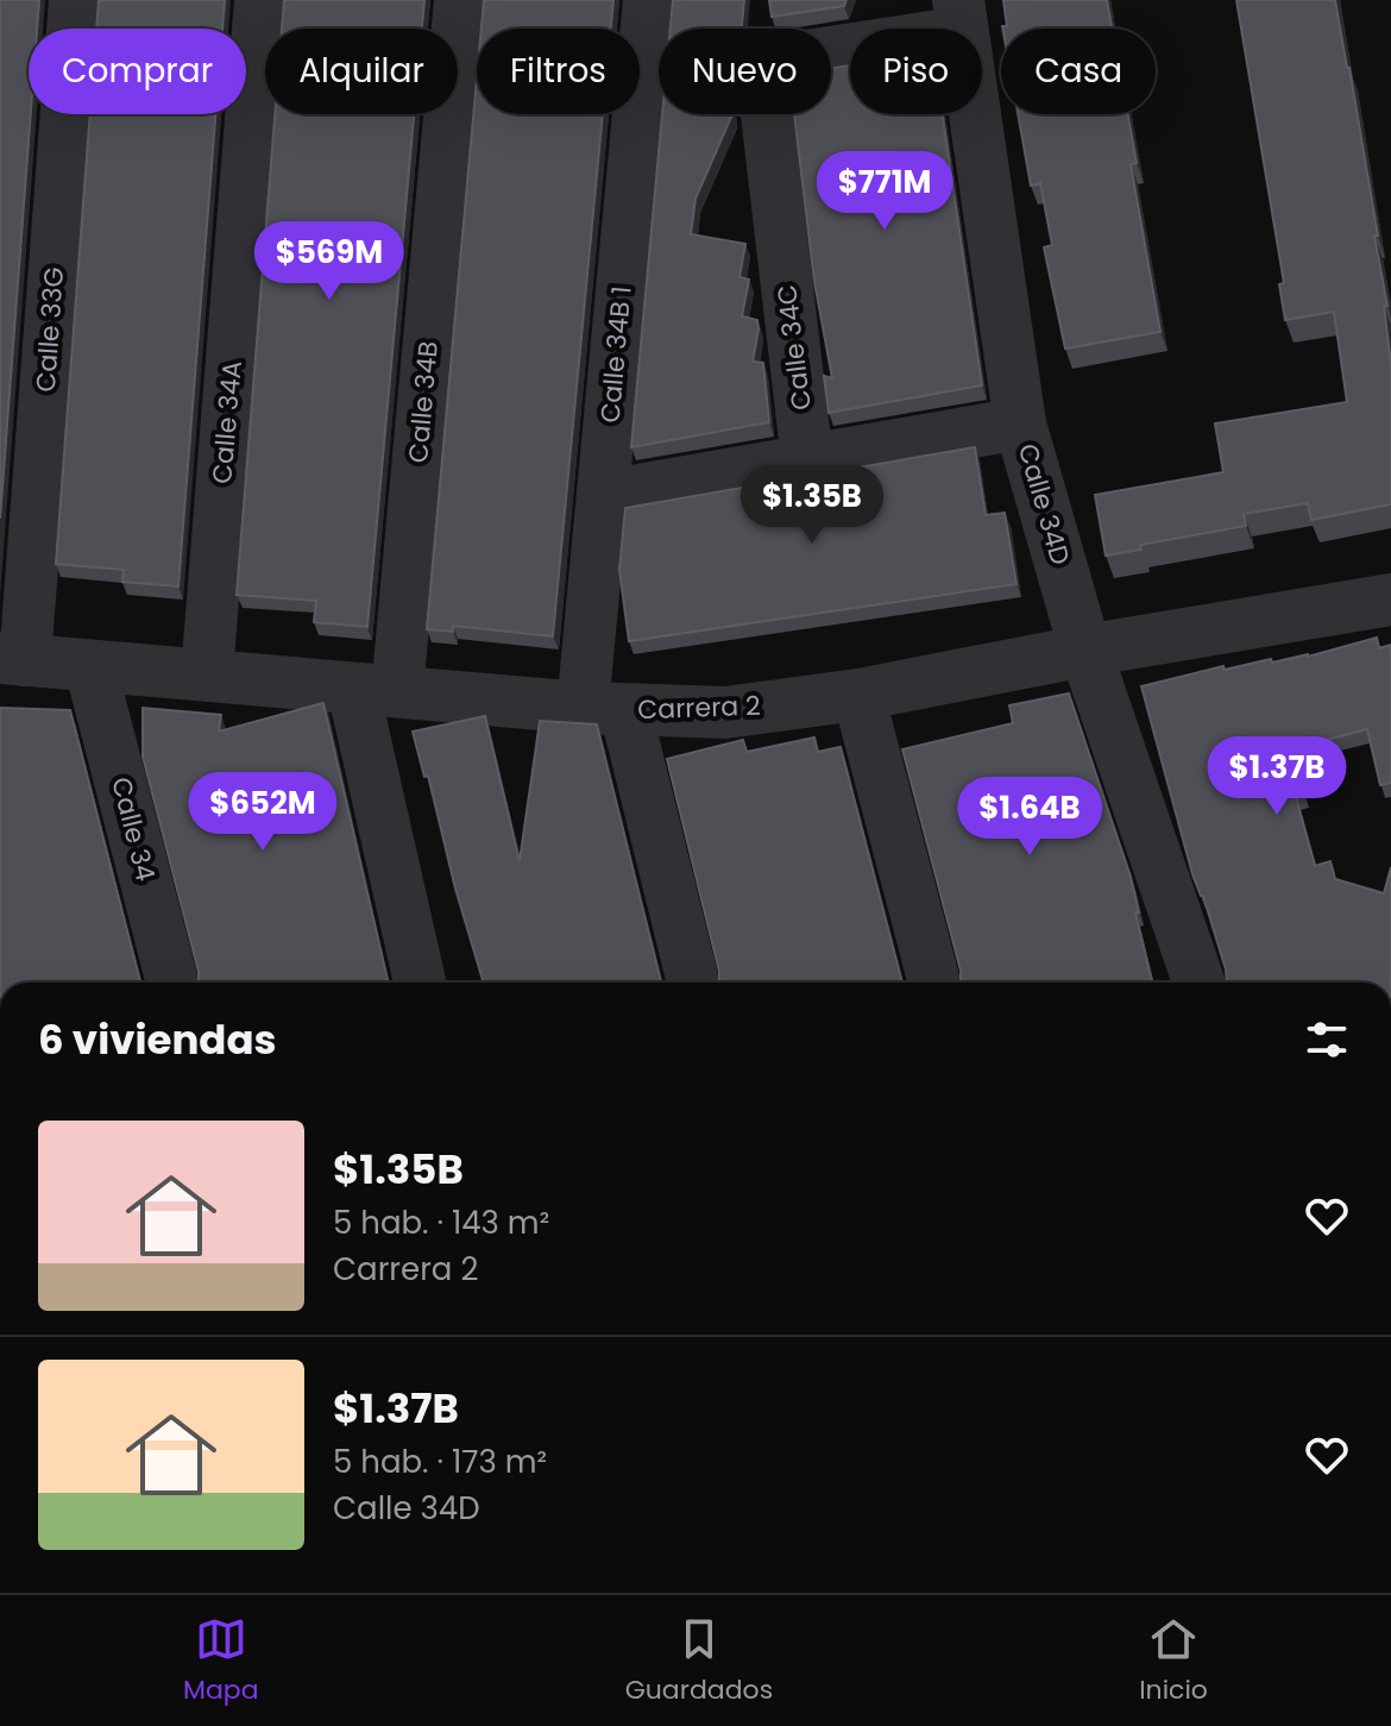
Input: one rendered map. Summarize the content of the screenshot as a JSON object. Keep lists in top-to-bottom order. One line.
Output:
{"streets":{"street":["Calle 33G","Calle 34C","Calle 34B 1","Calle 34B","Calle 34A","Calle 34D","Carrera 2","Calle 34"]},"crossings":[["Calle 33G","Carrera 2"],["Calle 34C","Calle 34D"],["Calle 34B 1","Carrera 2"],["Calle 34B","Carrera 2"],["Calle 34A","Carrera 2"],["Calle 34D","Carrera 2"],["Carrera 2","Calle 34"]],"page":{"chip":["Comprar","Alquilar","Filtros","Nuevo","Piso","Casa"],"price":["$771M","$569M","$1.35B","$1.37B","$652M","$1.64B"],"heading":"6 viviendas","list":[{"name":"$1.35B","note":"5 hab. · 143 m² · Carrera 2"},{"name":"$1.37B","note":"5 hab. · 173 m² · Calle 34D"}],"tabs":["Mapa","Guardados","Inicio"]}}
